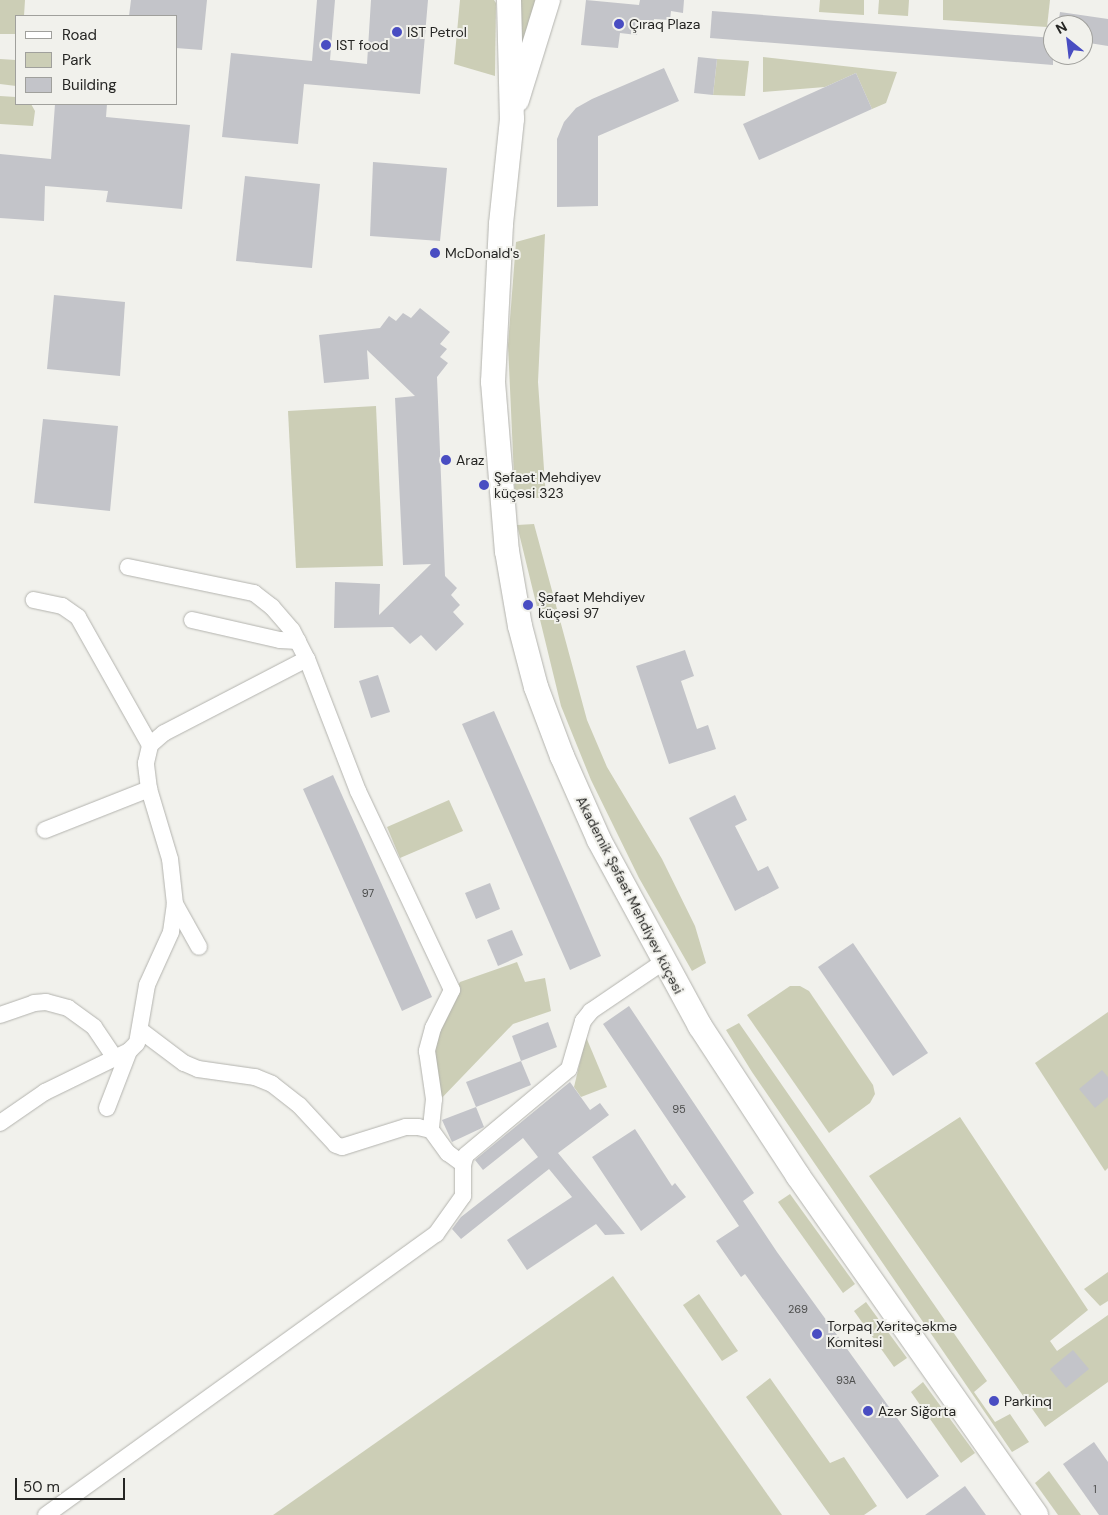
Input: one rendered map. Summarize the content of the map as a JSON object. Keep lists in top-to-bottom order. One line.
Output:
{"streets":{"main road":["Akademik Şəfaət Mehdiyev küçəsi"]},"places":["Çıraq Plaza","IST Petrol","IST food","McDonald's","Araz","Şəfaət Mehdiyev küçəsi 323","Şəfaət Mehdiyev küçəsi 97","Torpaq Xəritəçəkmə Komitəsi","Parkinq","Azər Siğorta"],"house_numbers":["97","95","269","93A","1"],"legend":["Road","Park","Building"],"scale_bar":"50 m","north":"top left"}
